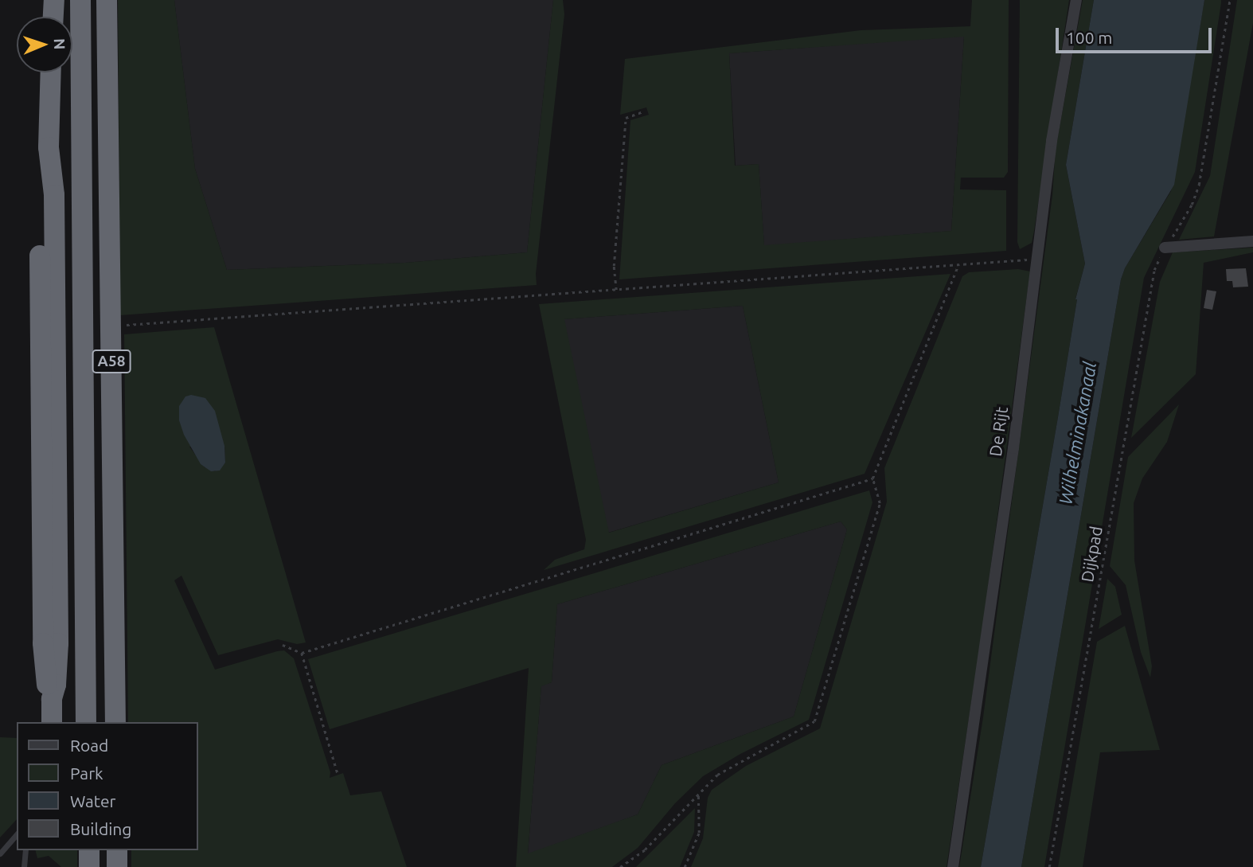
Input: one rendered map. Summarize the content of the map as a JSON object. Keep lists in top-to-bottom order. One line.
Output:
{"streets":{"highway":["A58"],"street":["De Rijt"],"path":["Dijkpad"]},"water":["Wilhelminakanaal"],"legend":["Road","Park","Water","Building"],"scale_bar":"100 m","north":"right"}
